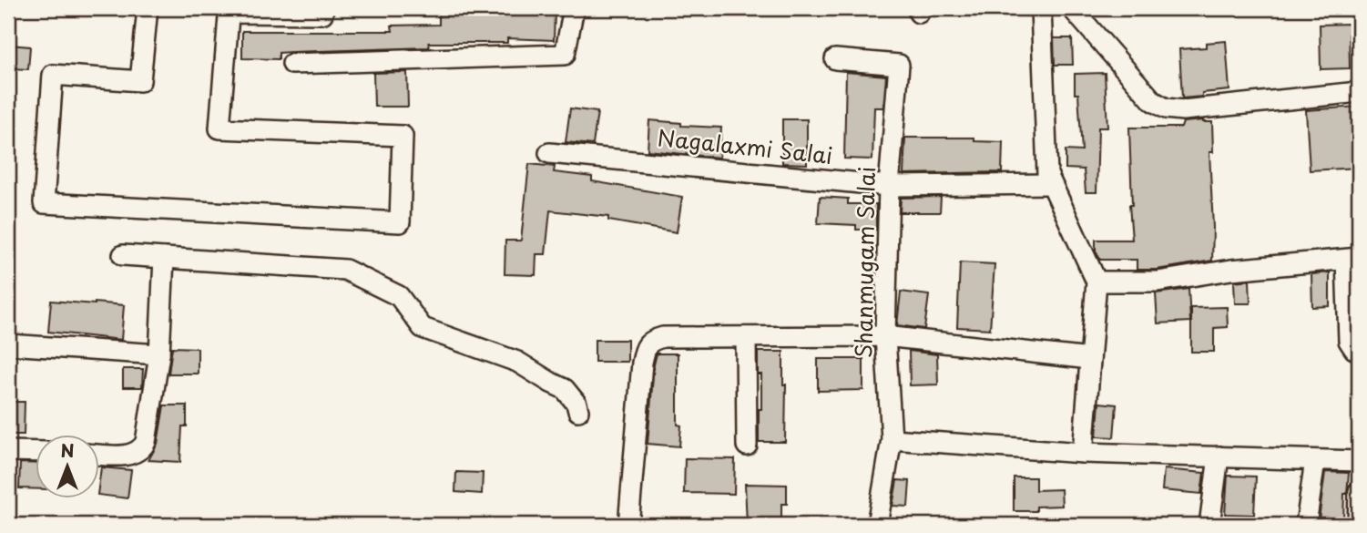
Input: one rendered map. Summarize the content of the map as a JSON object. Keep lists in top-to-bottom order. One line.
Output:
{"streets":{"street":["Nagalaxmi Salai","Shanmugam Salai"]},"crossings":[["Nagalaxmi Salai","Shanmugam Salai"]],"north":"top"}
